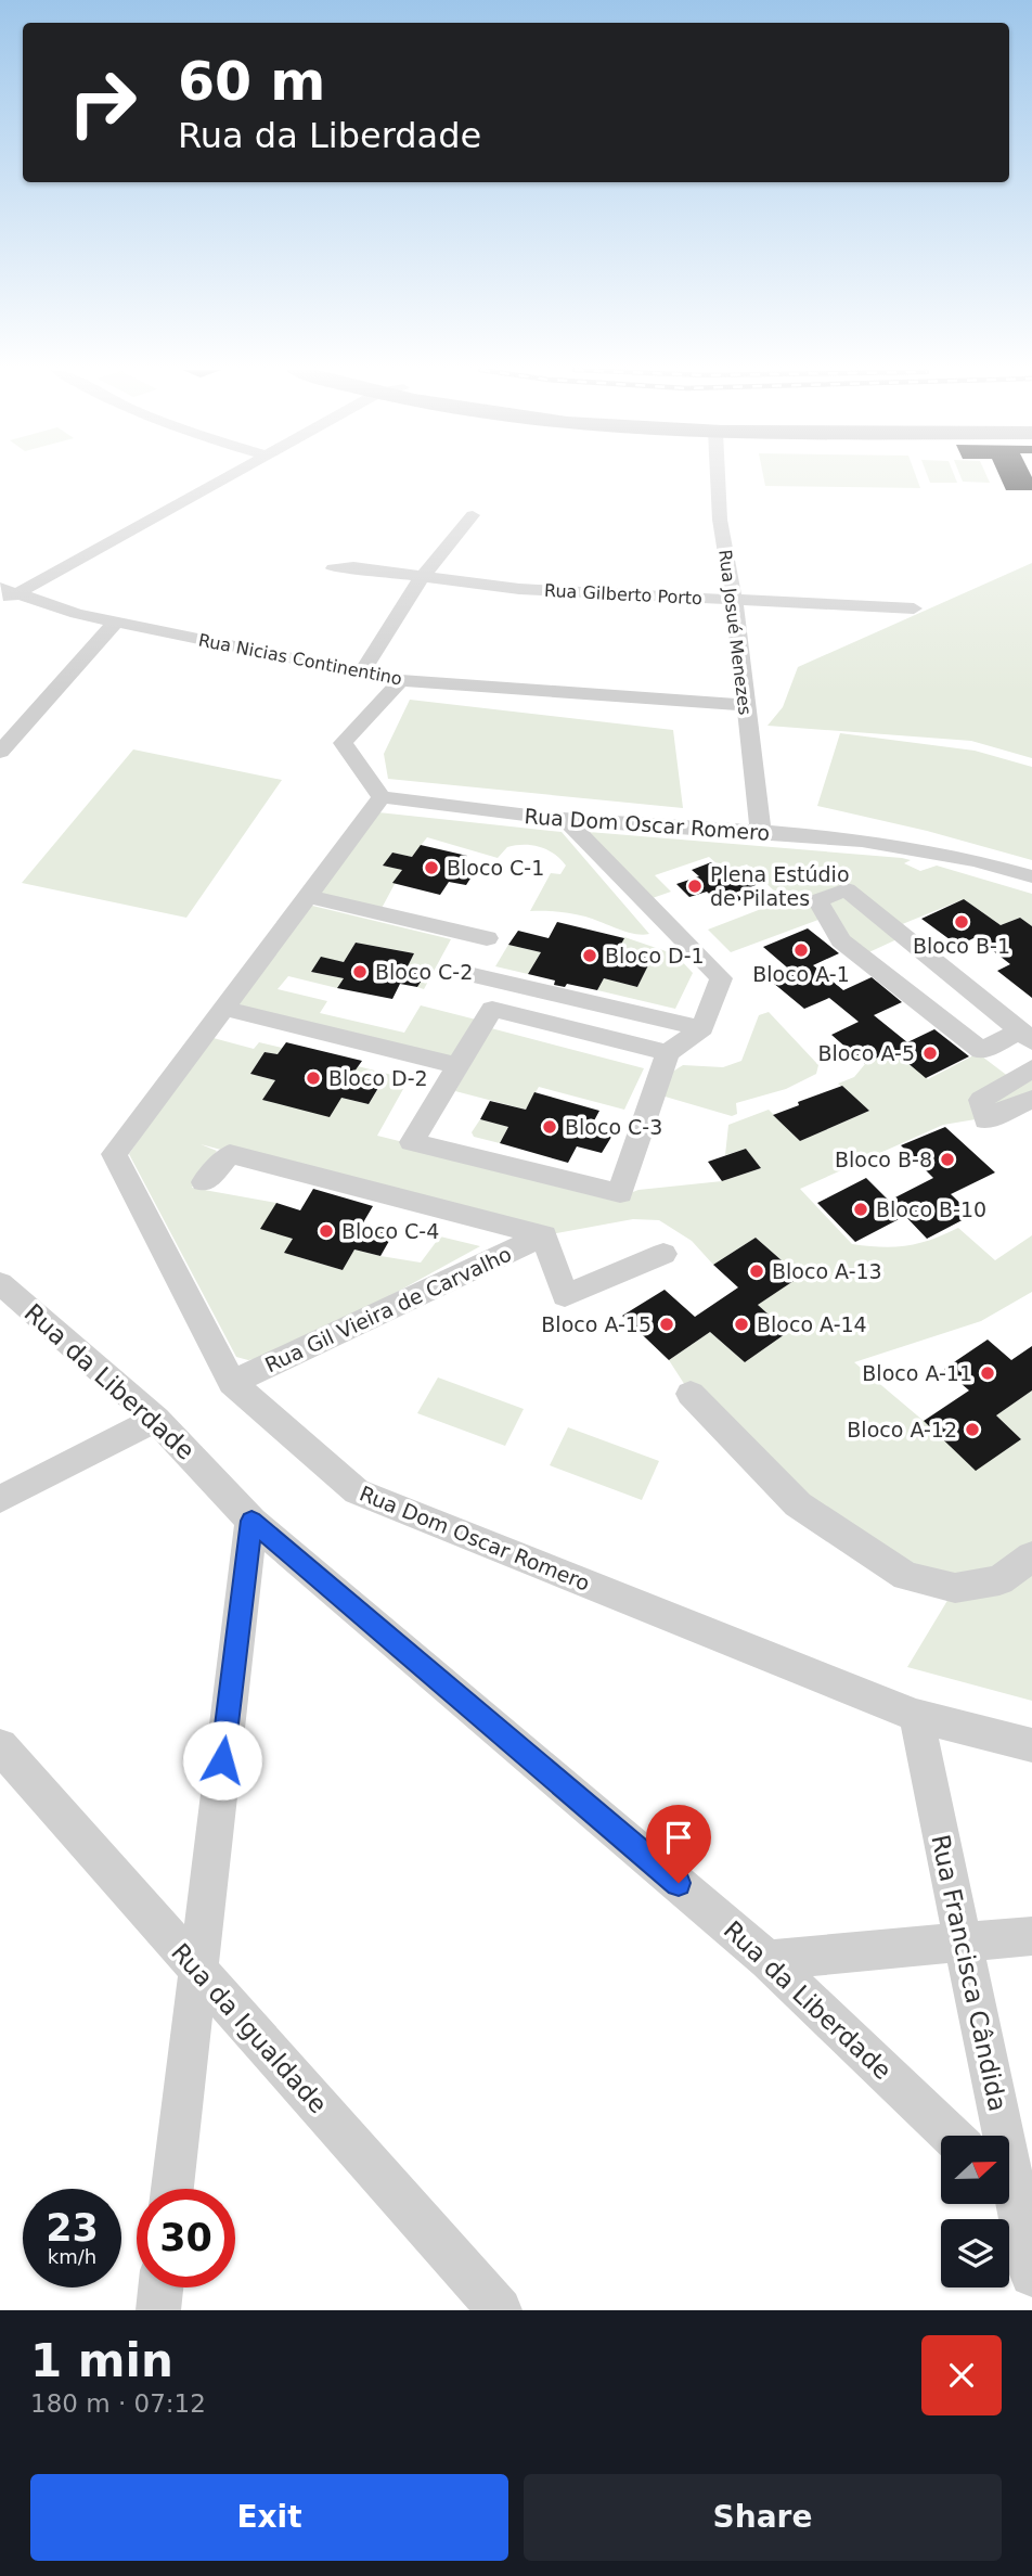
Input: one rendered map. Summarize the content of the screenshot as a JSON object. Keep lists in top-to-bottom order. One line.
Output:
{"streets":{"street":["Rua Gilberto Porto","Rua Josué Menezes","Rua Nicias Continentino","Rua Dom Oscar Romero","Rua Gil Vieira de Carvalho","Rua da Liberdade","Rua Francisca Cândida","Rua da Igualdade"]},"crossings":[["Rua Gilberto Porto","Rua Josué Menezes"],["Rua Josué Menezes","Rua Nicias Continentino"],["Rua Josué Menezes","Rua Dom Oscar Romero"],["Rua Dom Oscar Romero","Rua Gil Vieira de Carvalho"],["Rua Dom Oscar Romero","Rua Francisca Cândida"]],"places":["Bloco C-1","Plena Estúdio de Pilates","Bloco B-1","Bloco A-1","Bloco D-1","Bloco C-2","Bloco A-5","Bloco D-2","Bloco C-3","Bloco B-8","Bloco B-10","Bloco C-4","Bloco A-13","Bloco A-15","Bloco A-14","Bloco A-11","Bloco A-12"],"north":"right","page":{"turn":["60 m","Rua da Liberdade"],"speed":"23 km/h","limit":"30","heading":["1 min","180 m · 07:12"],"buttons":["Exit","Share"]}}
